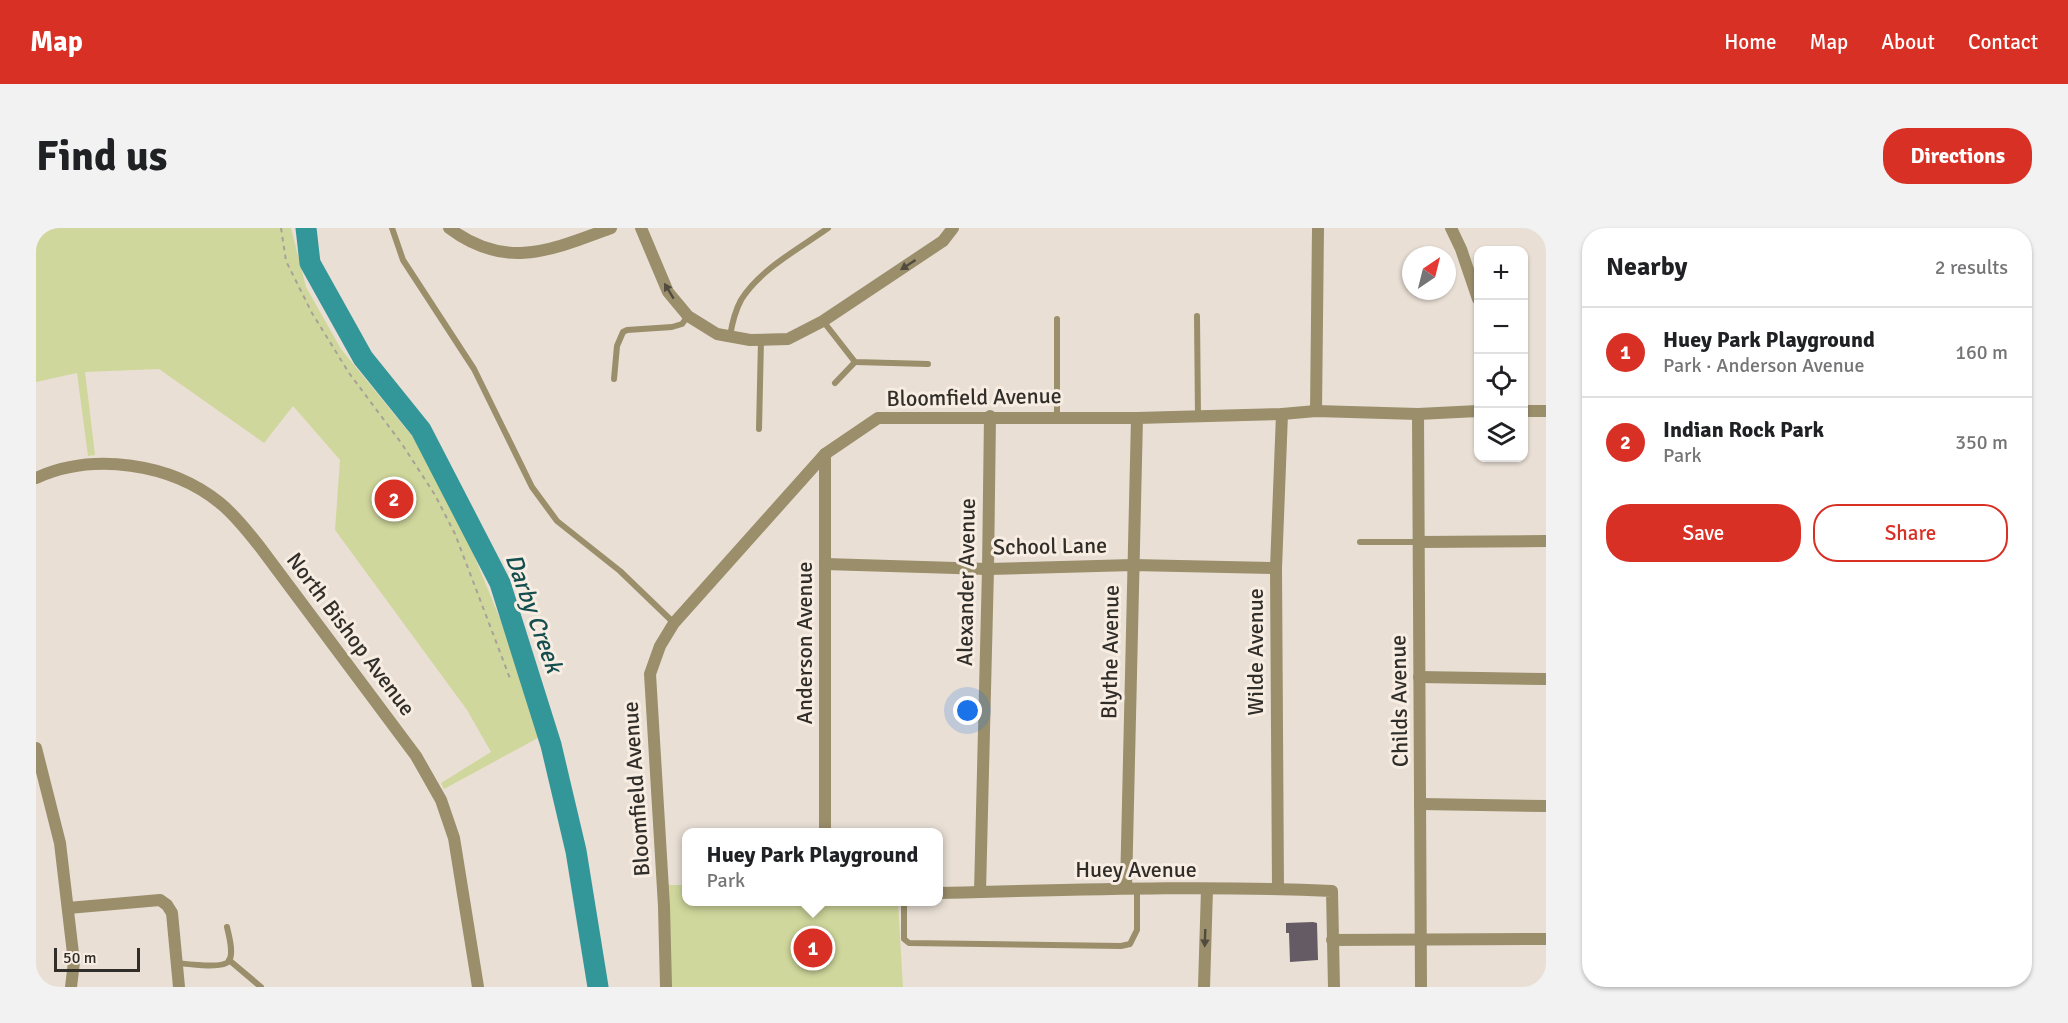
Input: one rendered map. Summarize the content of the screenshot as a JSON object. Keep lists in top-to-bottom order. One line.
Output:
{"streets":{"street":["Bloomfield Avenue","School Lane","Alexander Avenue","North Bishop Avenue","Anderson Avenue","Blythe Avenue","Wilde Avenue","Childs Avenue","Huey Avenue"]},"crossings":[["Bloomfield Avenue","Alexander Avenue"],["Bloomfield Avenue","Anderson Avenue"],["Bloomfield Avenue","Blythe Avenue"],["Bloomfield Avenue","Wilde Avenue"],["Bloomfield Avenue","Childs Avenue"],["School Lane","Alexander Avenue"],["School Lane","Anderson Avenue"],["School Lane","Blythe Avenue"],["School Lane","Wilde Avenue"],["Alexander Avenue","Huey Avenue"],["Blythe Avenue","Huey Avenue"],["Wilde Avenue","Huey Avenue"]],"water":["Darby Creek"],"scale_bar":"50 m","north":"top right","page":{"header":"Map","nav":["Home","Map","About","Contact"],"buttons":["Directions",["Save","Share"]],"title":"Find us","heading":["Nearby","2 results"],"map_buttons":["+","−"],"list":[{"mark":"1","name":"Huey Park Playground","note":"Park · Anderson Avenue","value":"160 m"},{"mark":"2","name":"Indian Rock Park","note":"Park","value":"350 m"}],"pins":["2","1"],"popup":["Huey Park Playground","Park"],"scale":"50 m"}}
